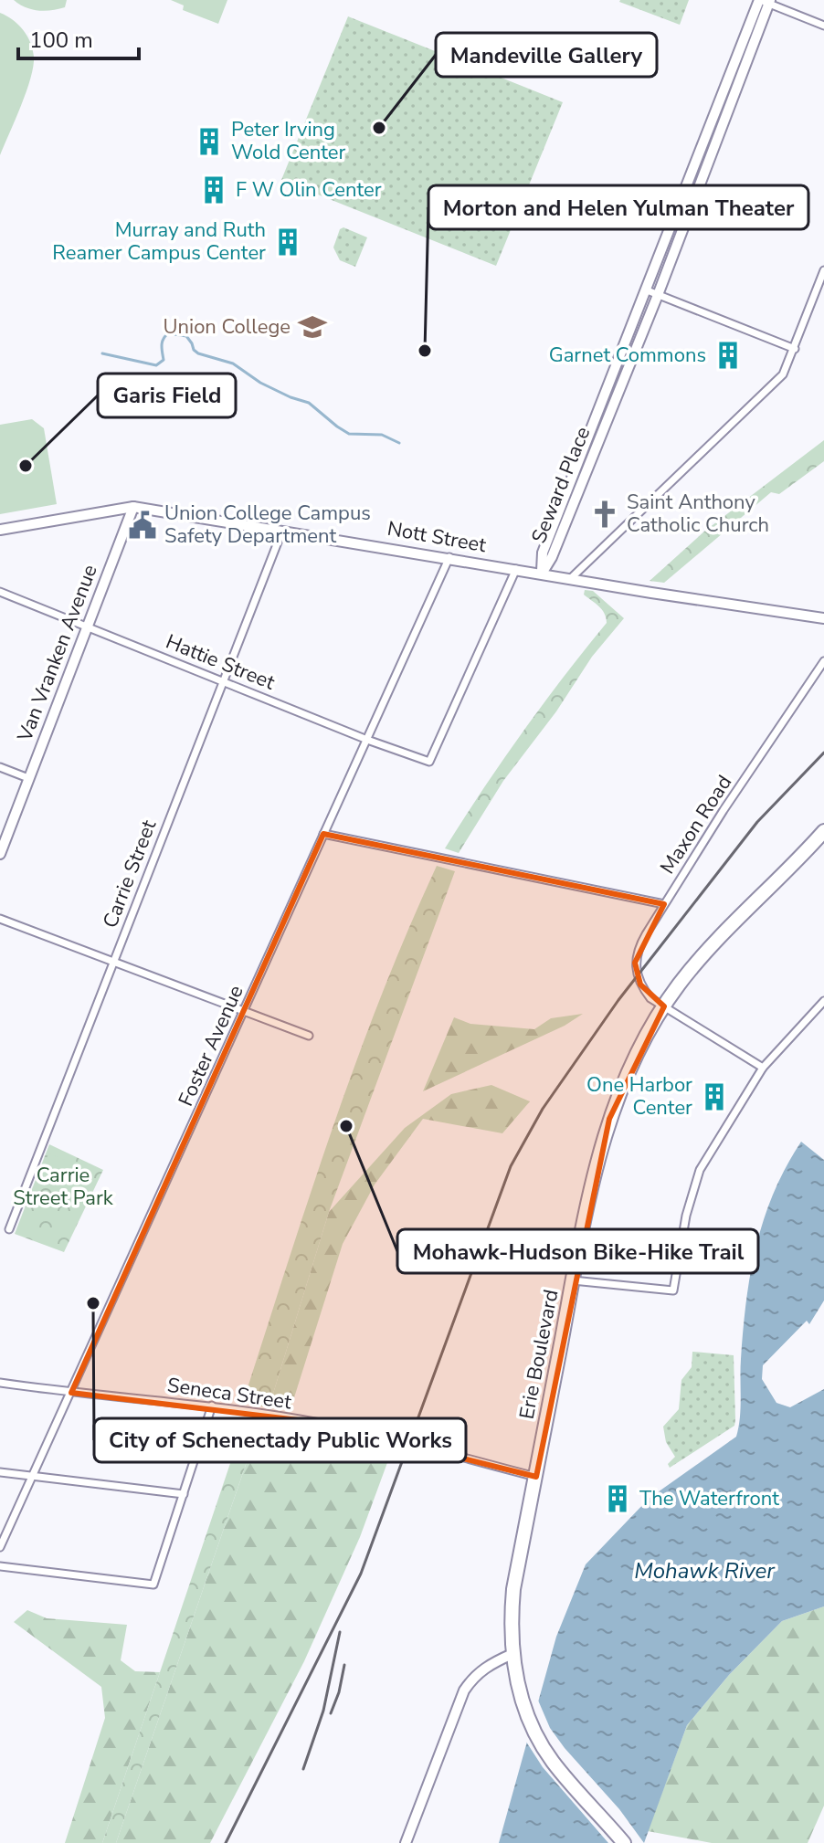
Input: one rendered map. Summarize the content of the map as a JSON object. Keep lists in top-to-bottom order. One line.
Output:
{"streets":{"highway":["Erie Boulevard"],"street":["Seward Place","Nott Street","Van Vranken Avenue","Hattie Street","Maxon Road","Carrie Street","Foster Avenue","Seneca Street"]},"crossings":[["Seward Place","Nott Street"],["Nott Street","Van Vranken Avenue"],["Nott Street","Hattie Street"],["Nott Street","Carrie Street"],["Nott Street","Foster Avenue"],["Van Vranken Avenue","Hattie Street"],["Hattie Street","Carrie Street"],["Hattie Street","Foster Avenue"],["Maxon Road","Erie Boulevard"],["Foster Avenue","Seneca Street"],["Erie Boulevard","Seneca Street"]],"water":["Mohawk River"],"parks":["Carrie Street Park"],"places":{"other":["Mandeville Gallery","Morton and Helen Yulman Theater","Garis Field","Mohawk-Hudson Bike-Hike Trail","City of Schenectady Public Works"],"building":["Peter Irving Wold Center","F W Olin Center","Murray and Ruth Reamer Campus Center","Garnet Commons","One Harbor Center","The Waterfront"],"school or university":["Union College"],"church":["Saint Anthony Catholic Church"],"public building":["Union College Campus Safety Department"]},"scale_bar":"100 m"}
